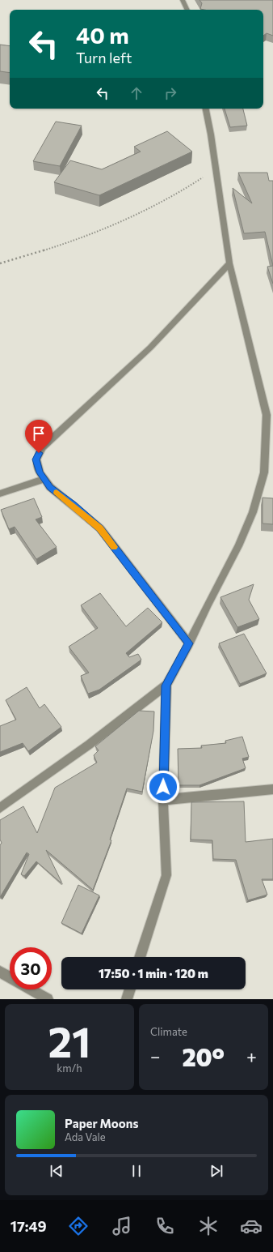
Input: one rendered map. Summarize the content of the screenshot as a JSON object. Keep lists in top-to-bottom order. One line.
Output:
{"page":{"turn":["40 m","Turn left"],"limit":"30","trip":"17:50 · 1 min · 120 m","tile":[["21","km/h"],"Climate"],"heat":["−","20°","+"],"song":["Paper Moons","Ada Vale"],"tabs":"17:49"}}
